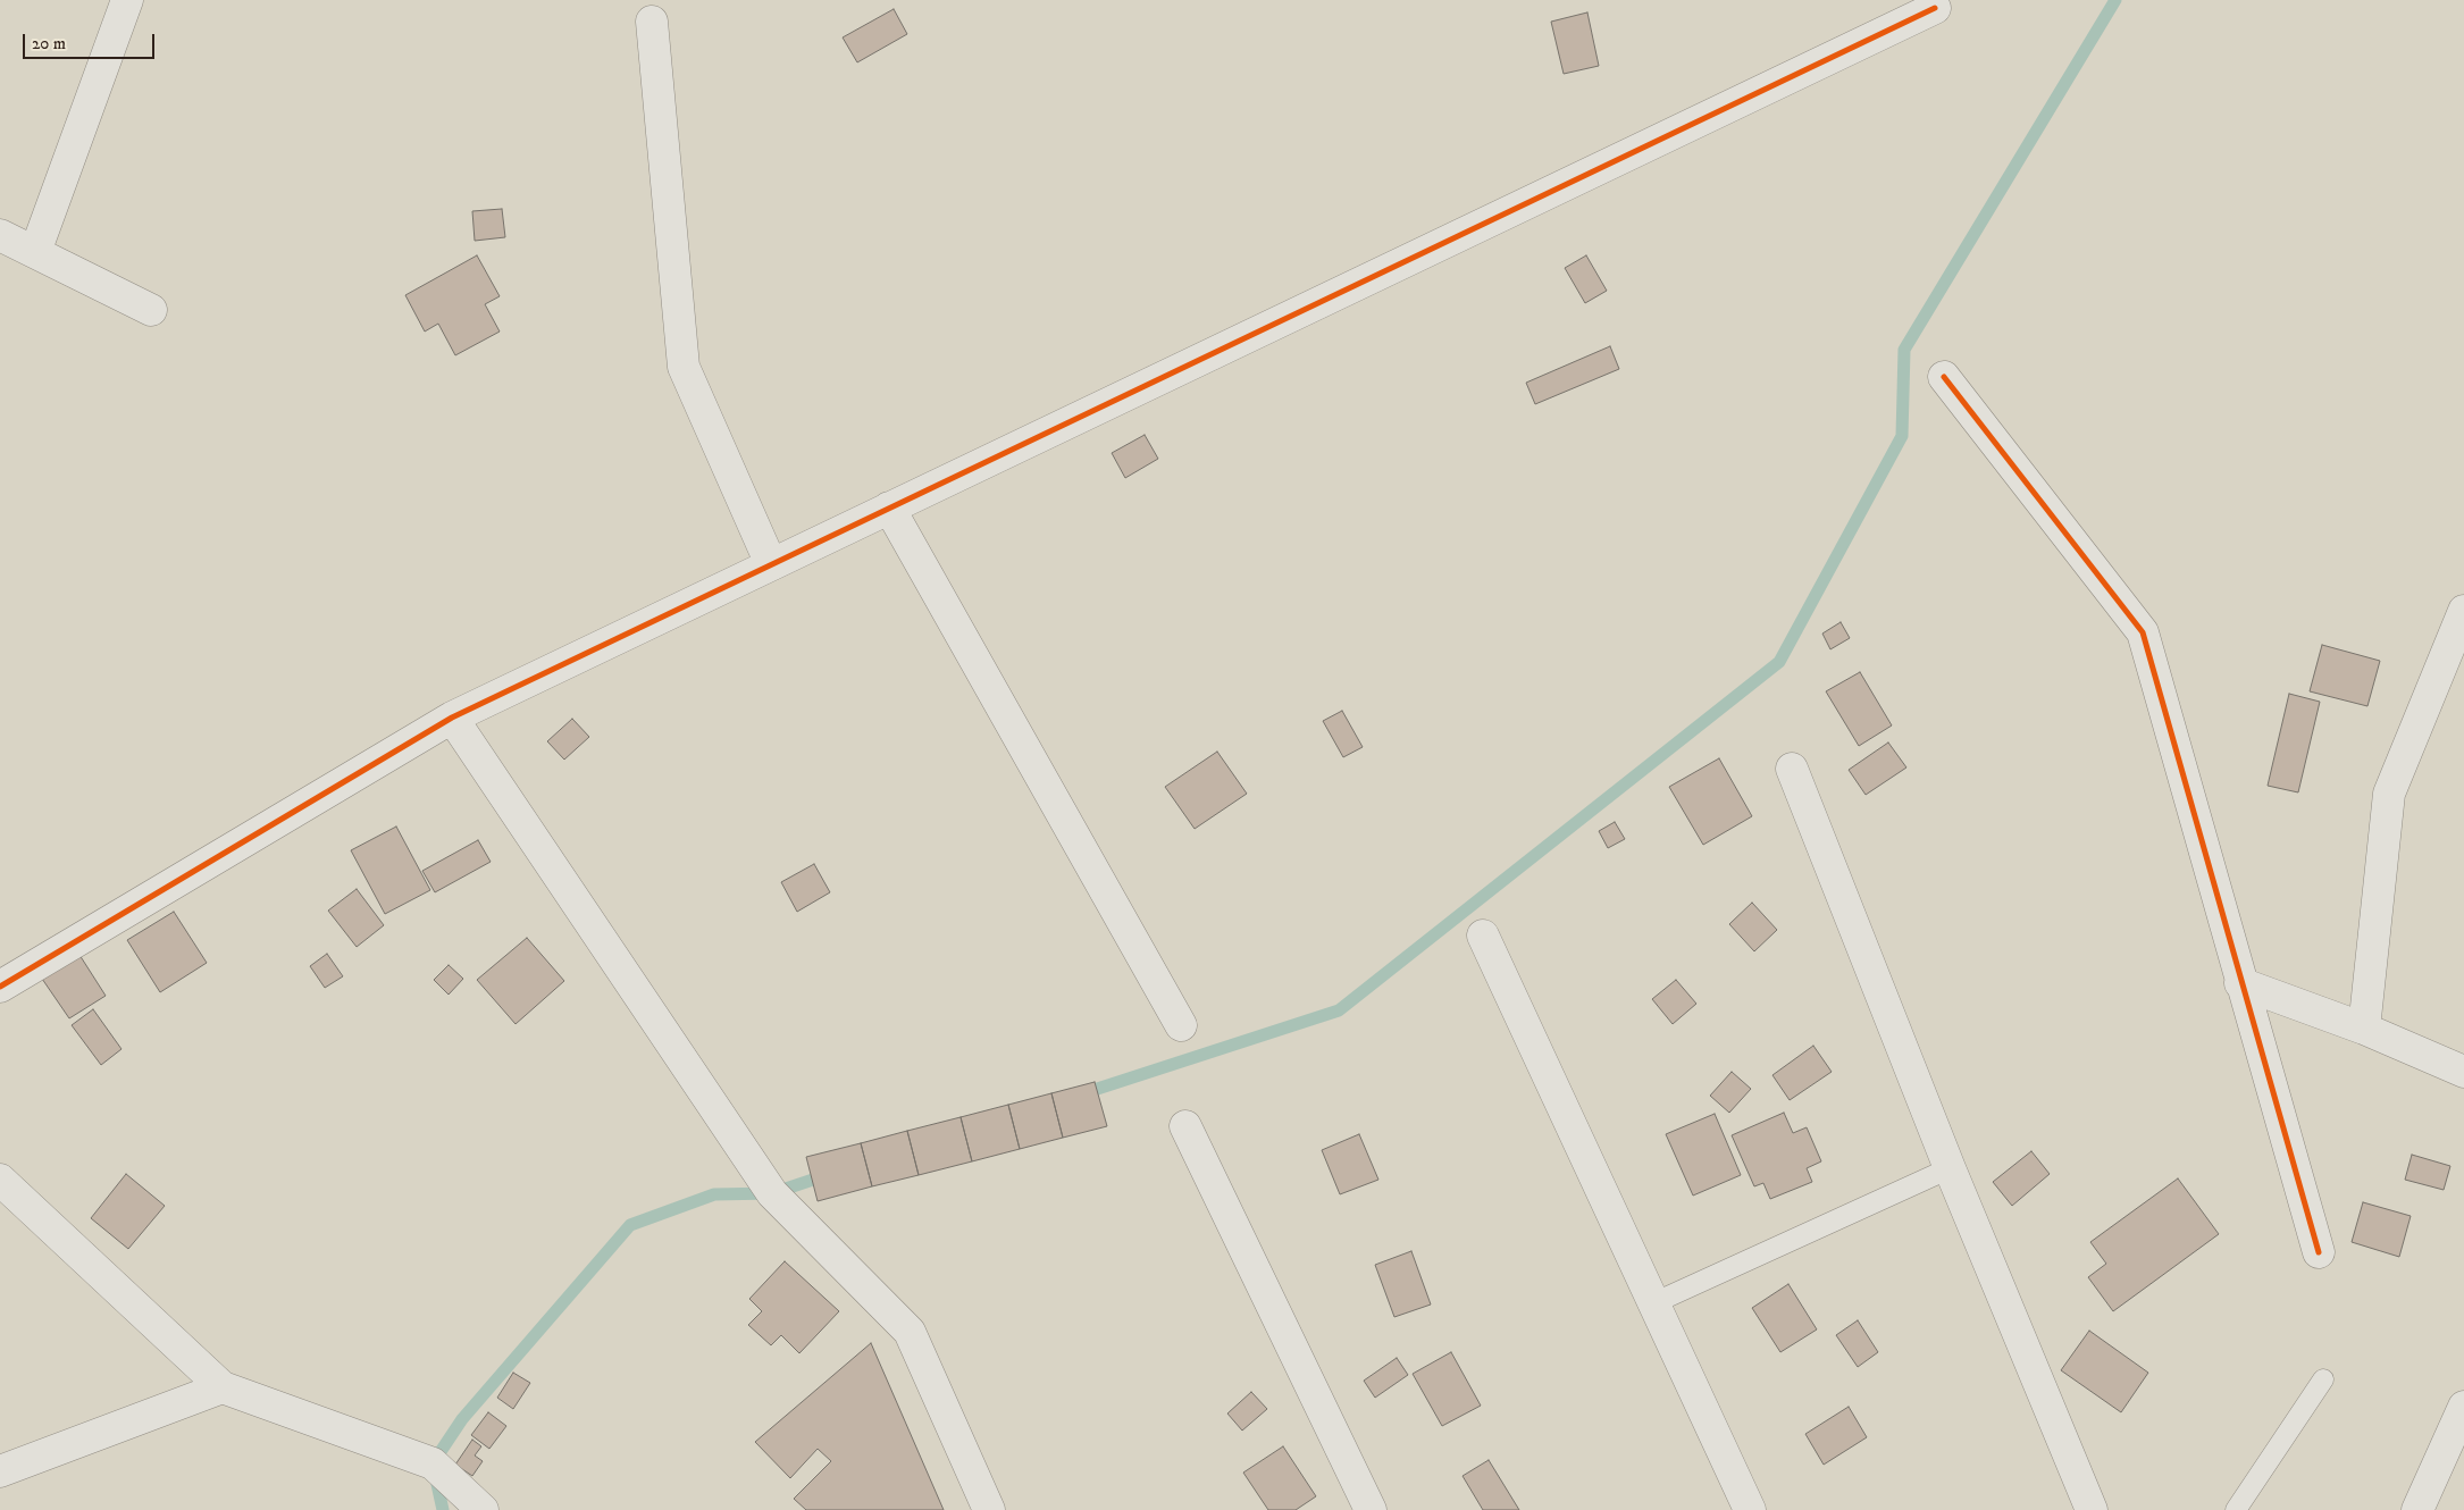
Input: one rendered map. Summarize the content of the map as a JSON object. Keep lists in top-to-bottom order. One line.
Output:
{"scale_bar":"20 m"}
